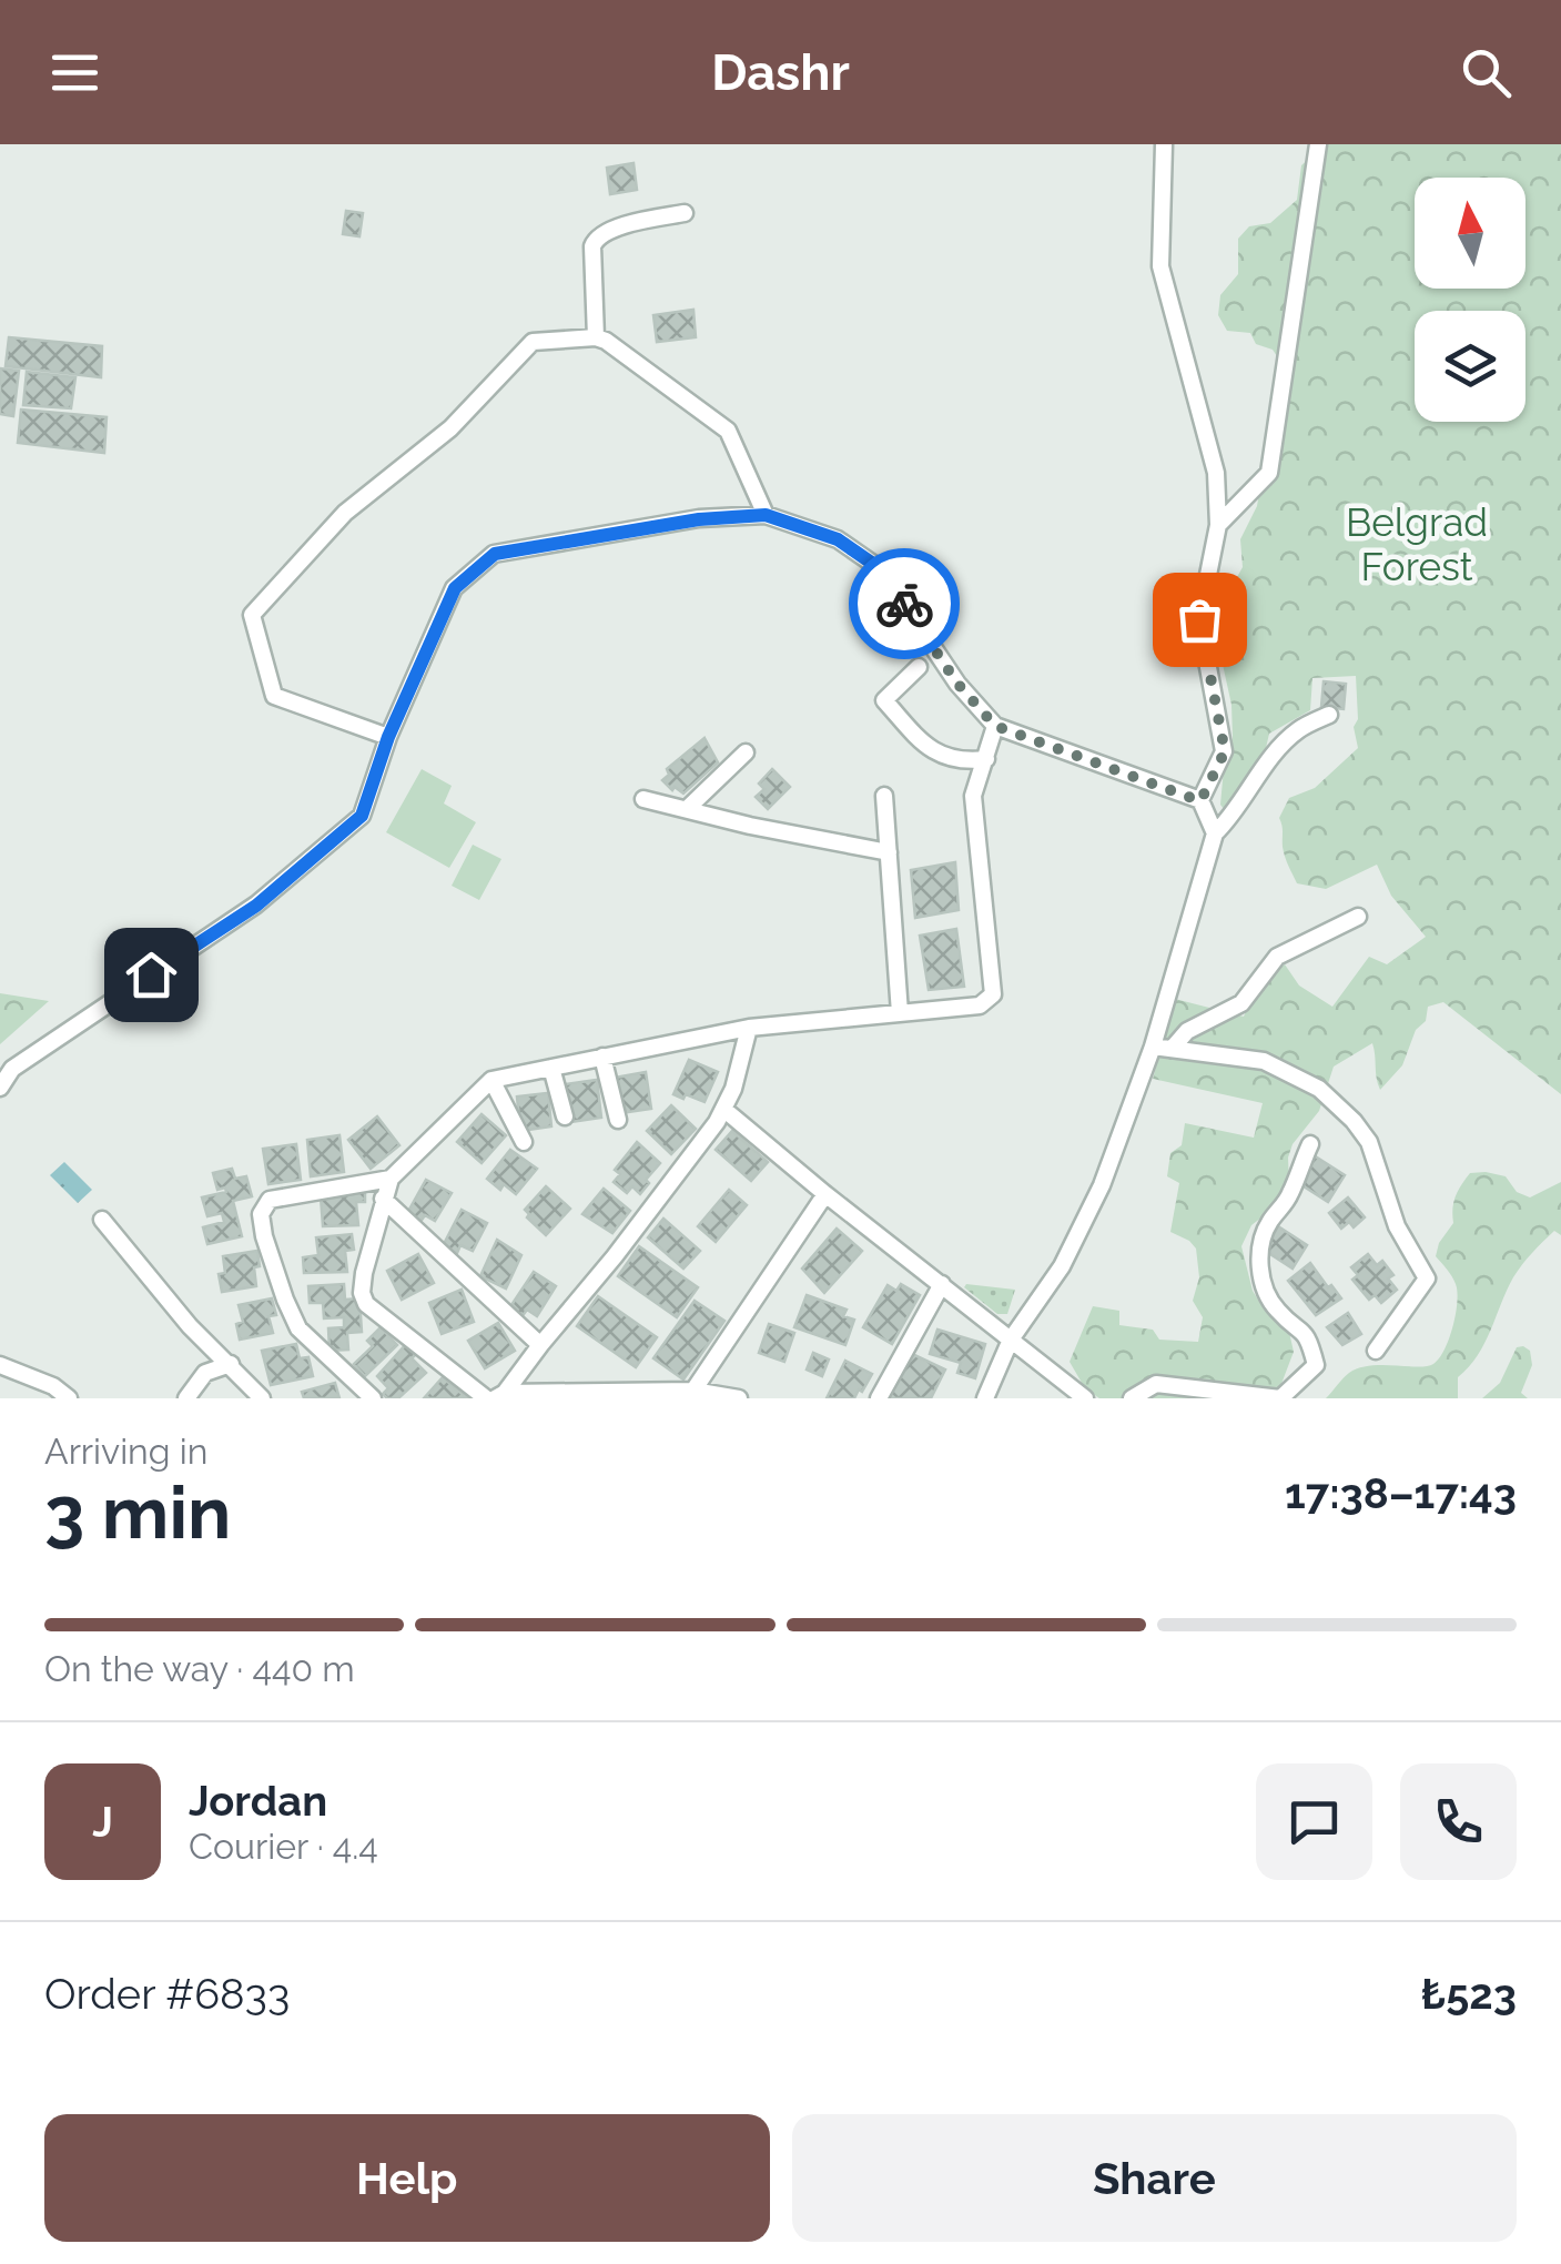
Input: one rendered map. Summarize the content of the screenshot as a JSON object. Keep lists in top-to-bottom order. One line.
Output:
{"parks":["Belgrad Forest"],"north":"top","page":{"header":"Dashr","heading":["3 min","Arriving in","17:38–17:43"],"panel":["Jordan","Courier · 4.4","Order #6833","₺523"],"bar":"On the way · 440 m","round":"J","buttons":["Help","Share"]}}
